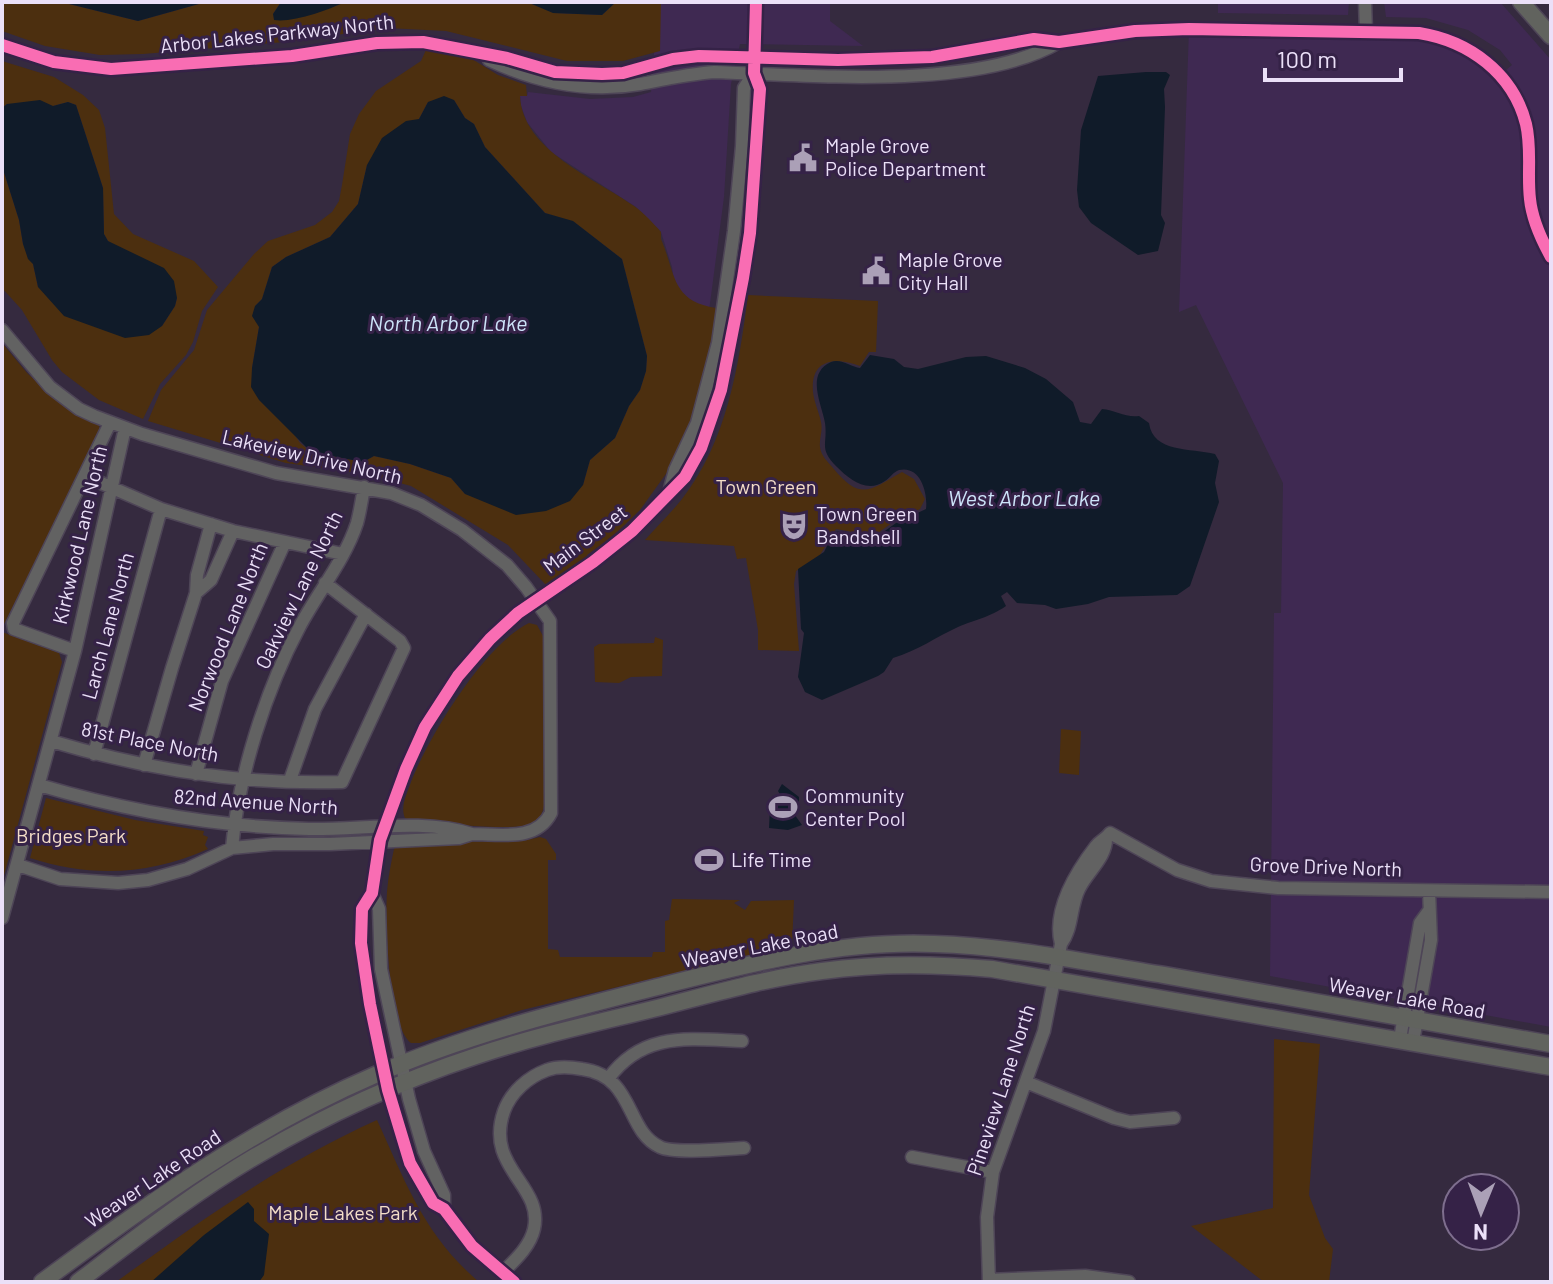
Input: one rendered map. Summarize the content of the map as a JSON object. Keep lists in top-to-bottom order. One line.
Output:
{"streets":{"main road":["Weaver Lake Road"],"street":["Arbor Lakes Parkway North","Lakeview Drive North","Kirkwood Lane North","Main Street","Oakview Lane North","Larch Lane North","Norwood Lane North","81st Place North","82nd Avenue North","Grove Drive North","Pineview Lane North"]},"crossings":[["Arbor Lakes Parkway North","Main Street"],["Lakeview Drive North","Kirkwood Lane North"],["Lakeview Drive North","Main Street"],["Lakeview Drive North","Oakview Lane North"],["Lakeview Drive North","82nd Avenue North"],["Kirkwood Lane North","81st Place North"],["Kirkwood Lane North","82nd Avenue North"],["Main Street","82nd Avenue North"],["Main Street","Weaver Lake Road"],["Oakview Lane North","81st Place North"],["Oakview Lane North","82nd Avenue North"],["Larch Lane North","81st Place North"],["Norwood Lane North","81st Place North"],["Grove Drive North","Pineview Lane North"],["Weaver Lake Road","Pineview Lane North"]],"water":["North Arbor Lake","West Arbor Lake"],"parks":["Town Green","Bridges Park","Maple Lakes Park"],"places":{"public building":["Maple Grove Police Department","Maple Grove City Hall"],"theatre":["Town Green Bandshell"],"sports":["Community Center Pool","Life Time"]},"scale_bar":"100 m","north":"bottom"}
